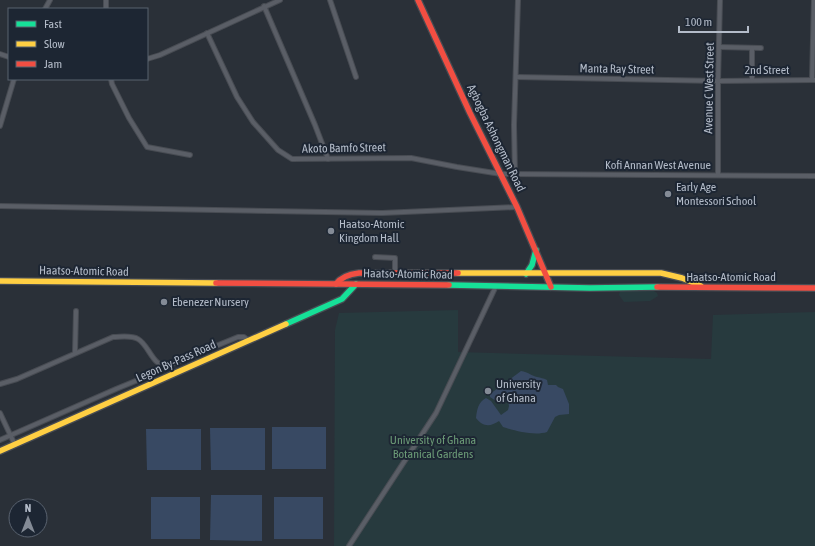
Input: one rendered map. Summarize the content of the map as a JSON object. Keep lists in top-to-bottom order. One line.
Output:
{"streets":{"street":["Manta Ray Street","2nd Street","Avenue C West Street","Agbogba Ashongman Road","Akoto Bamfo Street","Kofi Annan West Avenue","Haatso-Atomic Road","Legon By-Pass Road"]},"crossings":[["Manta Ray Street","2nd Street"],["Manta Ray Street","Avenue C West Street"],["2nd Street","Avenue C West Street"],["Avenue C West Street","Kofi Annan West Avenue"],["Agbogba Ashongman Road","Akoto Bamfo Street"],["Agbogba Ashongman Road","Kofi Annan West Avenue"],["Agbogba Ashongman Road","Haatso-Atomic Road"],["Akoto Bamfo Street","Kofi Annan West Avenue"],["Haatso-Atomic Road","Legon By-Pass Road"]],"parks":["University of Ghana Botanical Gardens"],"places":["Early Age Montessori School","Haatso-Atomic Kingdom Hall","Ebenezer Nursery","University of Ghana"],"legend":["Fast","Slow","Jam"],"scale_bar":"100 m","north":"top"}
